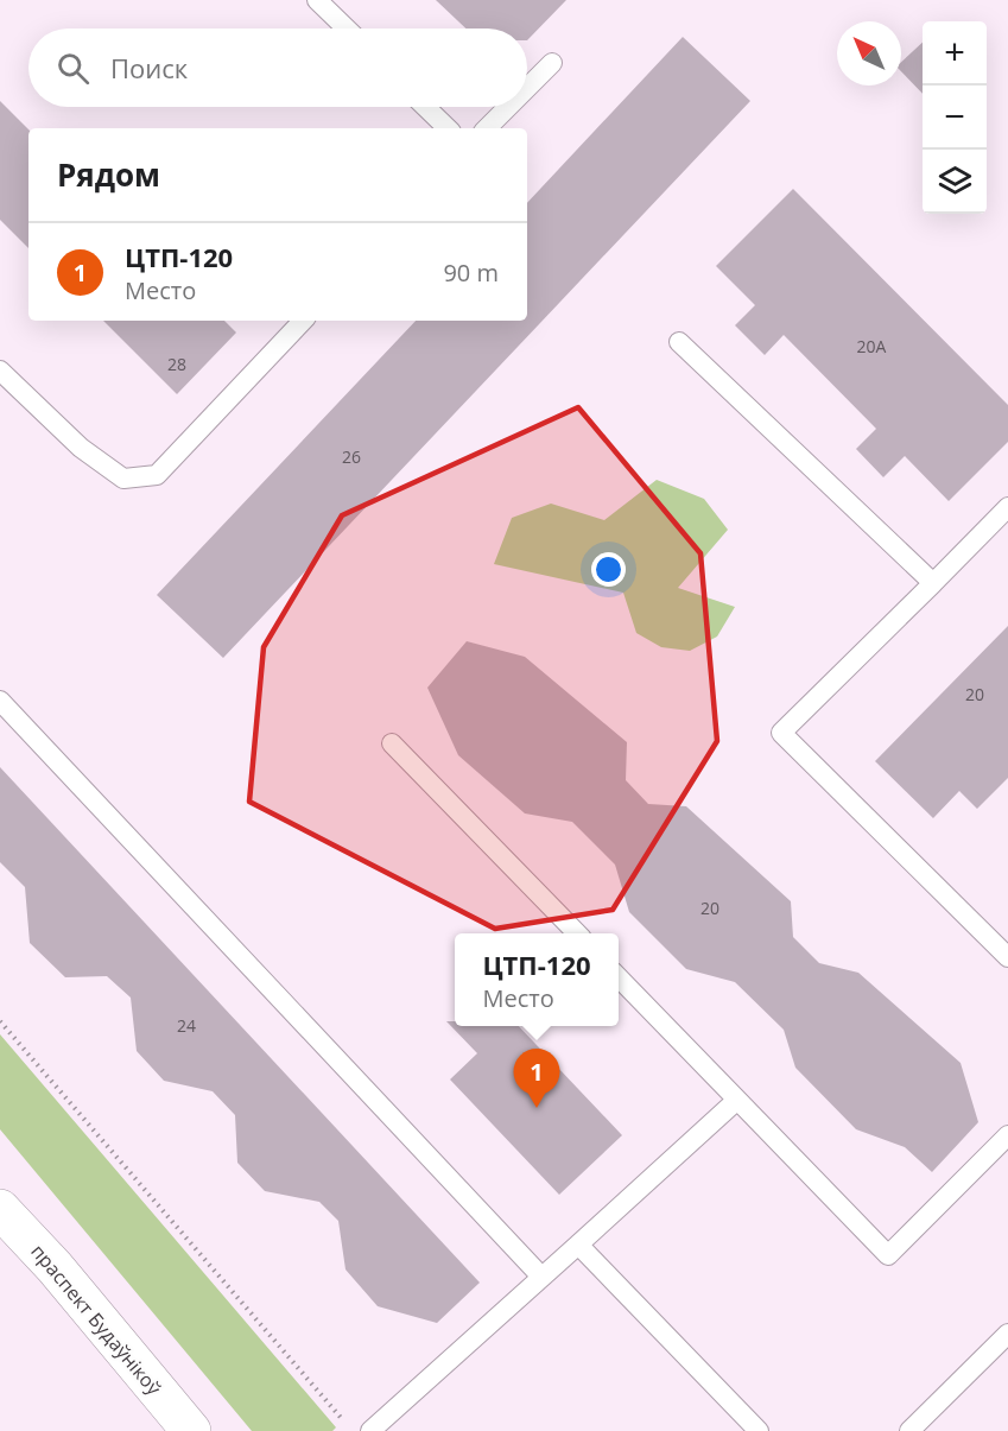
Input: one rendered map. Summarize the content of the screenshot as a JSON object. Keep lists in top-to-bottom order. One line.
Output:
{"streets":{"main road":["праспект Будаўнікоў"]},"house_numbers":["20А","28","26","20","20","24"],"north":"top left","page":{"map_buttons":["+","−"],"search":"Поиск","heading":"Рядом","list":[{"mark":"1","name":"ЦТП-120","note":"Место","value":"90 m"}],"popup":["ЦТП-120","Место"],"pins":"1"}}
